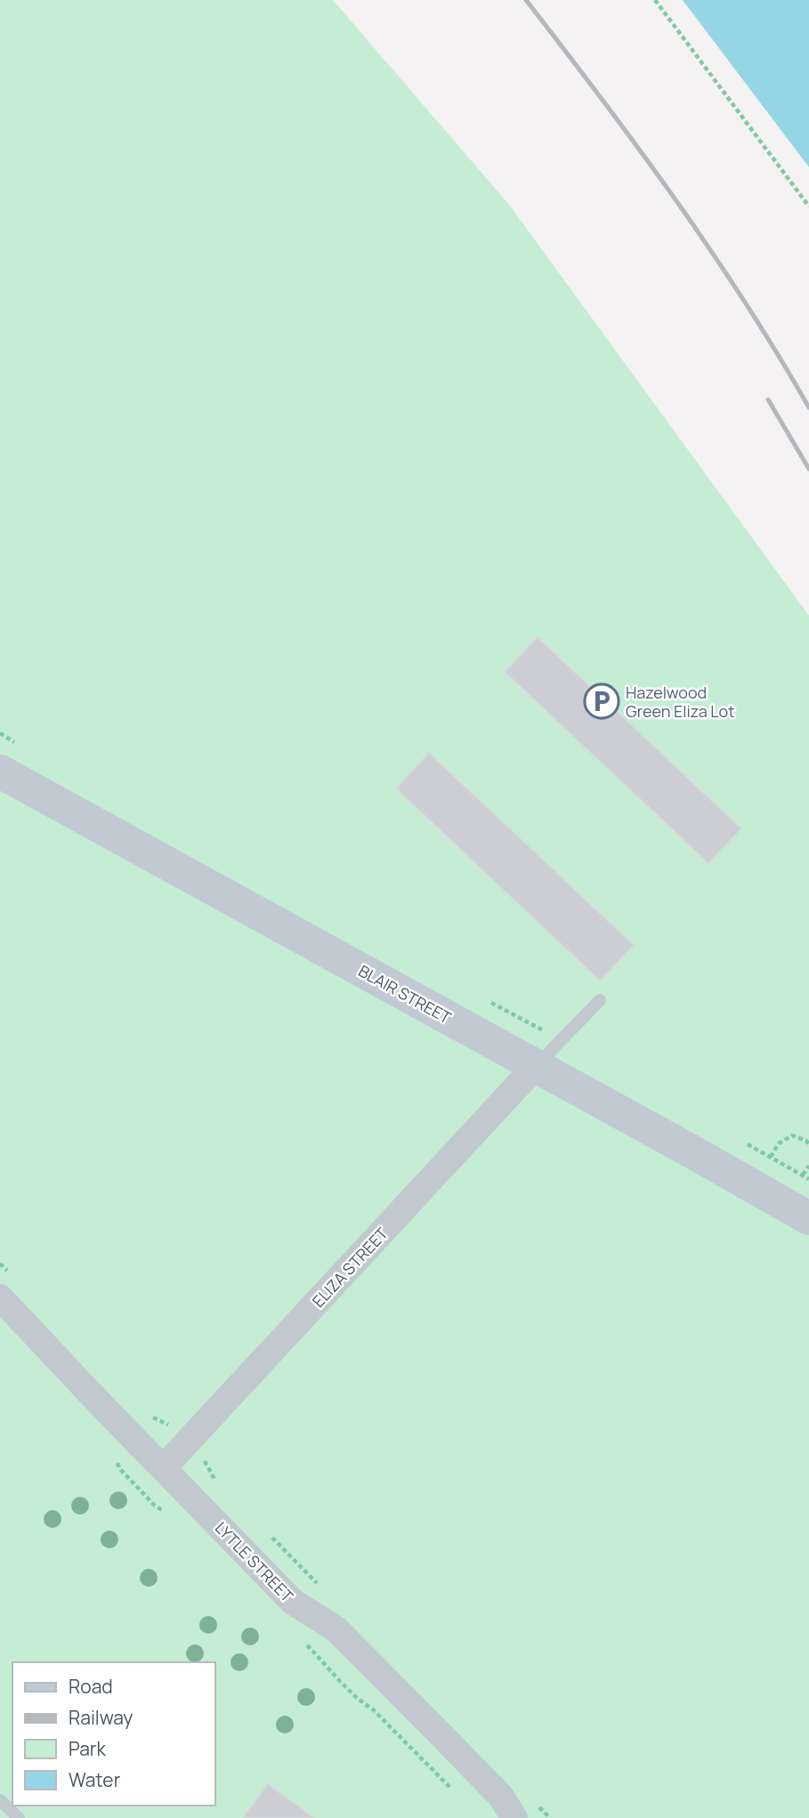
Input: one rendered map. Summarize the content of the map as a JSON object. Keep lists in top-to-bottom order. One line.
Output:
{"streets":{"street":["BLAIR STREET","ELIZA STREET","LYTLE STREET"]},"crossings":[["BLAIR STREET","ELIZA STREET"],["ELIZA STREET","LYTLE STREET"]],"places":{"parking":["Hazelwood Green Eliza Lot"]},"legend":["Road","Railway","Park","Water"]}
